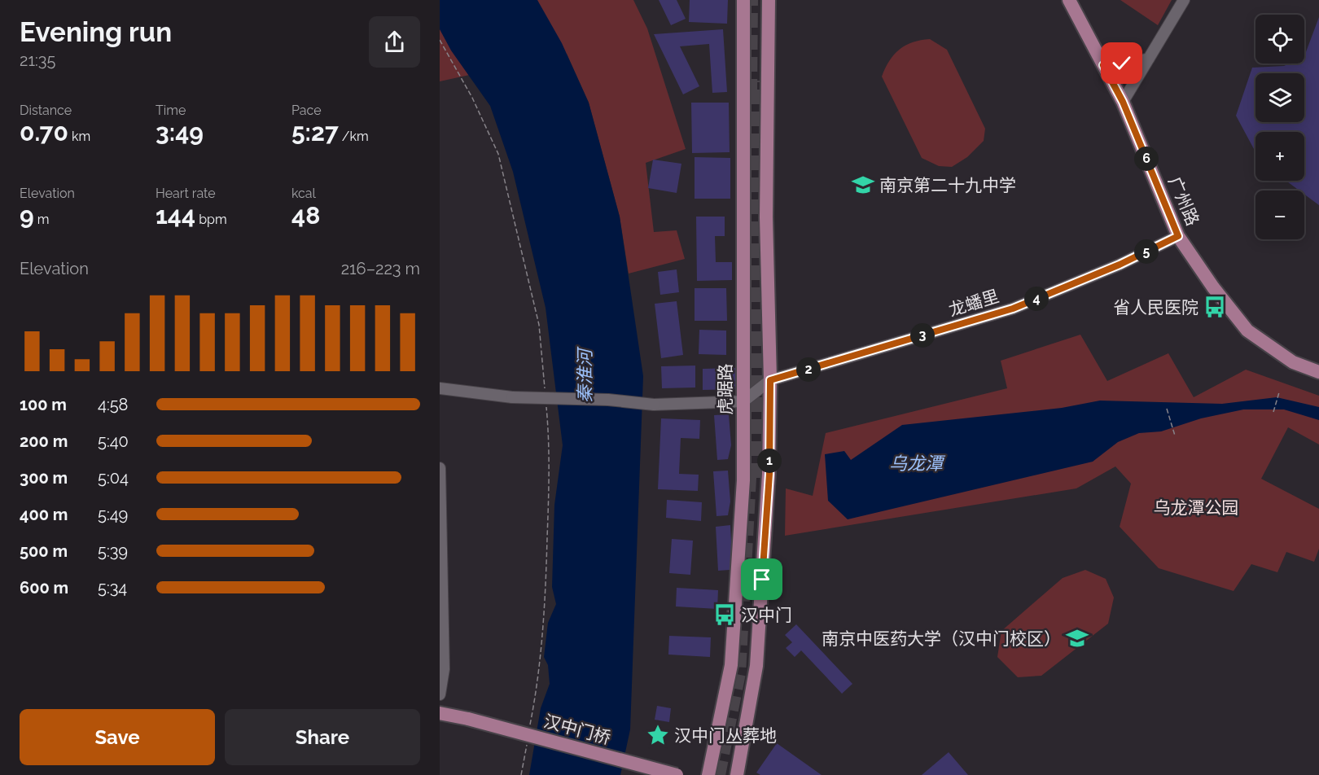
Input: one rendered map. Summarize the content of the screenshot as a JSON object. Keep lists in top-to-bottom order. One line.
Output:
{"streets":{"main road":["广州路","虎踞路","汉中门桥"],"street":["龙蟠里"]},"crossings":[["广州路","龙蟠里"]],"water":["秦淮河","乌龙潭"],"parks":["乌龙潭公园"],"places":{"school or university":["南京第二十九中学","南京中医药大学（汉中门校区）"],"bus stop":["省人民医院","汉中门"],"place":["汉中门丛葬地"]},"page":{"heading":["Evening run","21:35"],"map_buttons":["+","−"],"stats":[["Distance","0.70 km"],["Time","3:49"],["Pace","5:27 /km"],["Elevation","9 m"],["Heart rate","144 bpm"],["kcal","48"]],"pins":["6","5","4","3","2","1"],"chart":["Elevation","216–223 m"],"list":[{"name":"100 m","note":"4:58"},{"name":"200 m","note":"5:40"},{"name":"300 m","note":"5:04"},{"name":"400 m","note":"5:49"},{"name":"500 m","note":"5:39"},{"name":"600 m","note":"5:34"}],"buttons":["Save","Share"]}}
